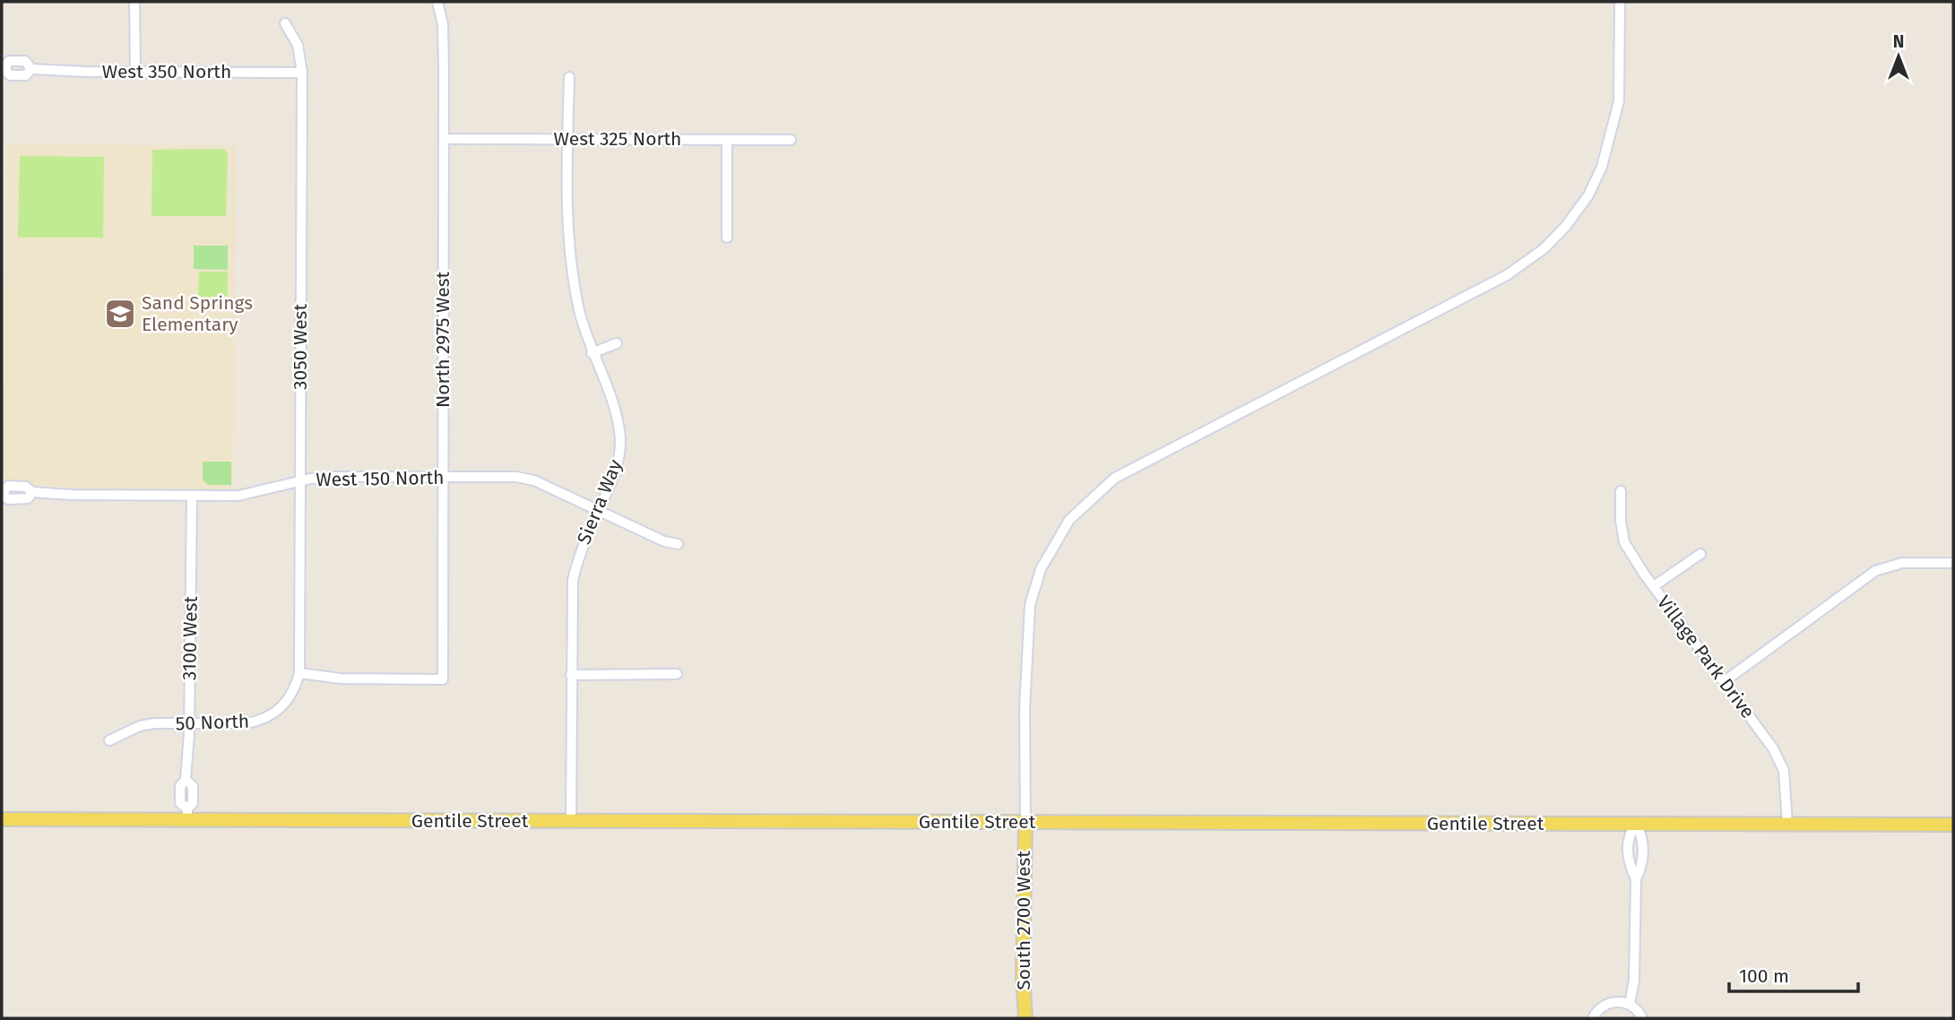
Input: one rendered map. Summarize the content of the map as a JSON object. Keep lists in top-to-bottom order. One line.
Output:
{"streets":{"main road":["Gentile Street","South 2700 West"],"street":["West 350 North","West 325 North","North 2975 West","3050 West","West 150 North","Sierra Way","3100 West","Village Park Drive","50 North"]},"crossings":[["West 350 North","3050 West"],["West 325 North","North 2975 West"],["West 325 North","Sierra Way"],["North 2975 West","3050 West"],["North 2975 West","West 150 North"],["North 2975 West","50 North"],["3050 West","West 150 North"],["3050 West","50 North"],["West 150 North","Sierra Way"],["West 150 North","3100 West"],["Sierra Way","Gentile Street"],["3100 West","50 North"],["3100 West","Gentile Street"],["Village Park Drive","Gentile Street"],["Gentile Street","South 2700 West"]],"places":{"school or university":["Sand Springs Elementary"]},"scale_bar":"100 m","north":"top"}
